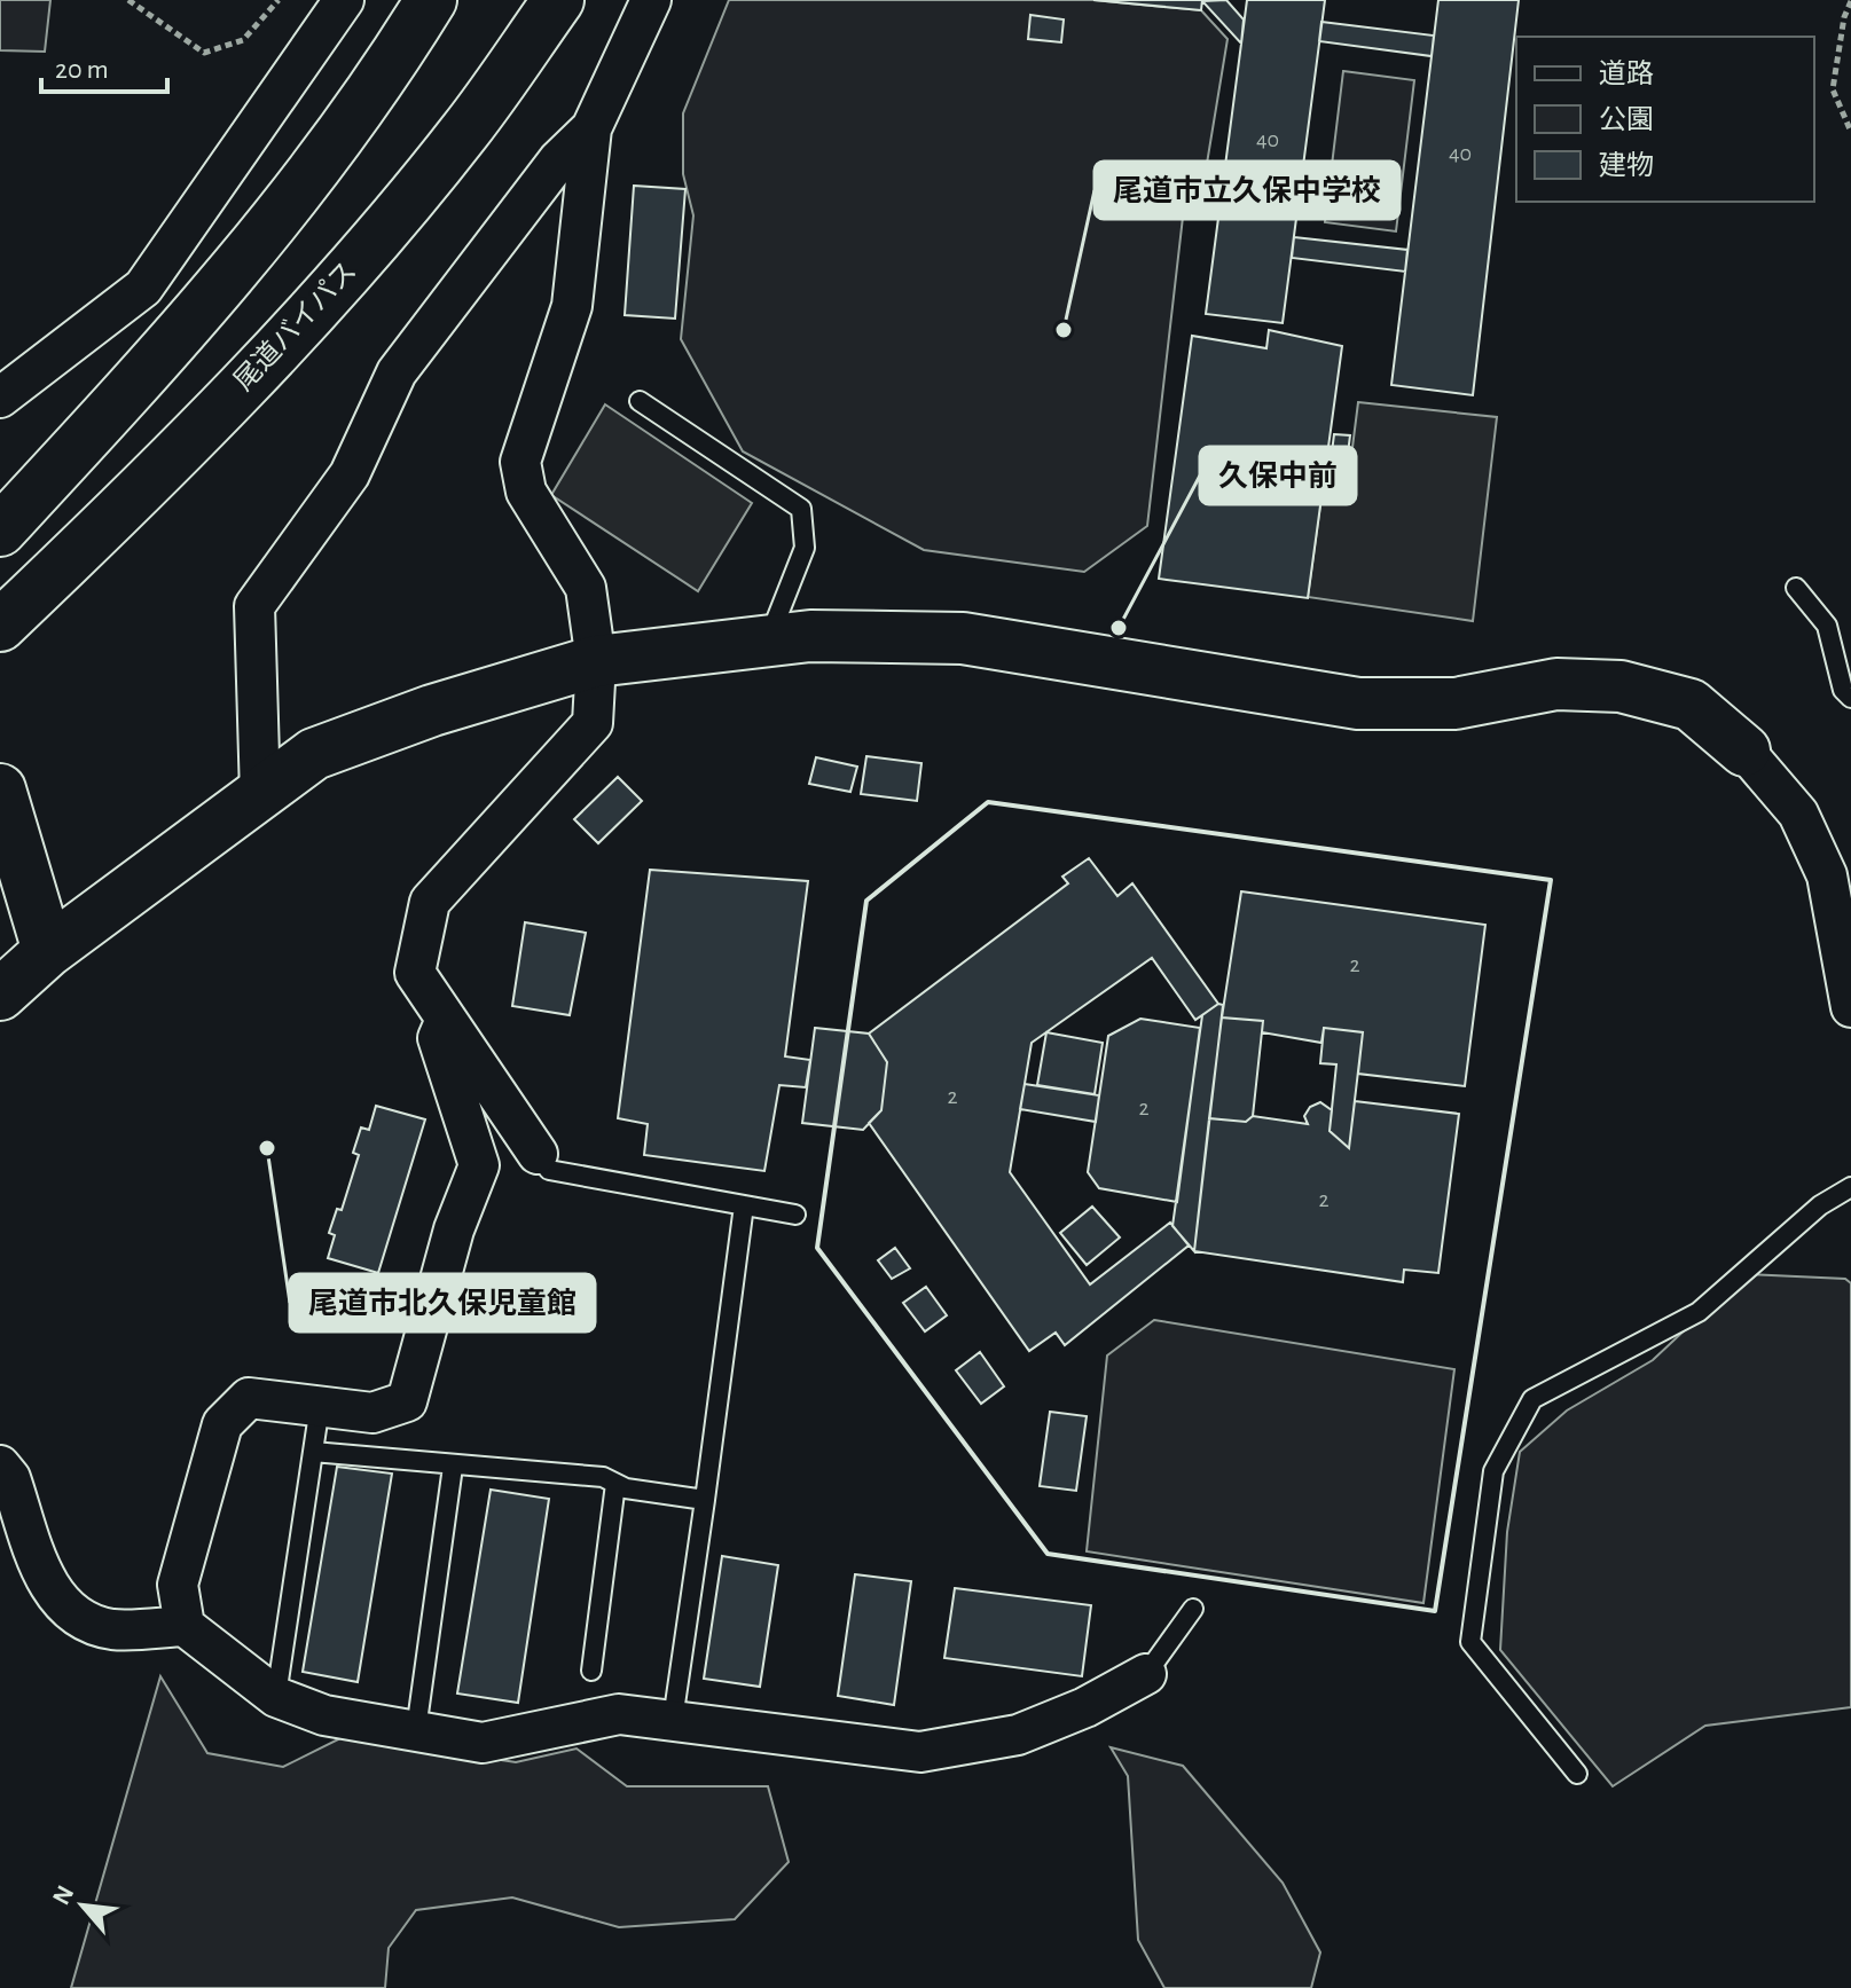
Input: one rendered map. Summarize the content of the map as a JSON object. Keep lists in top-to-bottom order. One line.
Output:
{"streets":{"main road":["尾道バイパス"]},"places":["尾道市立久保中学校","久保中前","尾道市北久保児童館"],"house_numbers":["40","40","2","2","2","2"],"legend":["道路","公園","建物"],"scale_bar":"20 m","north":"top left"}
